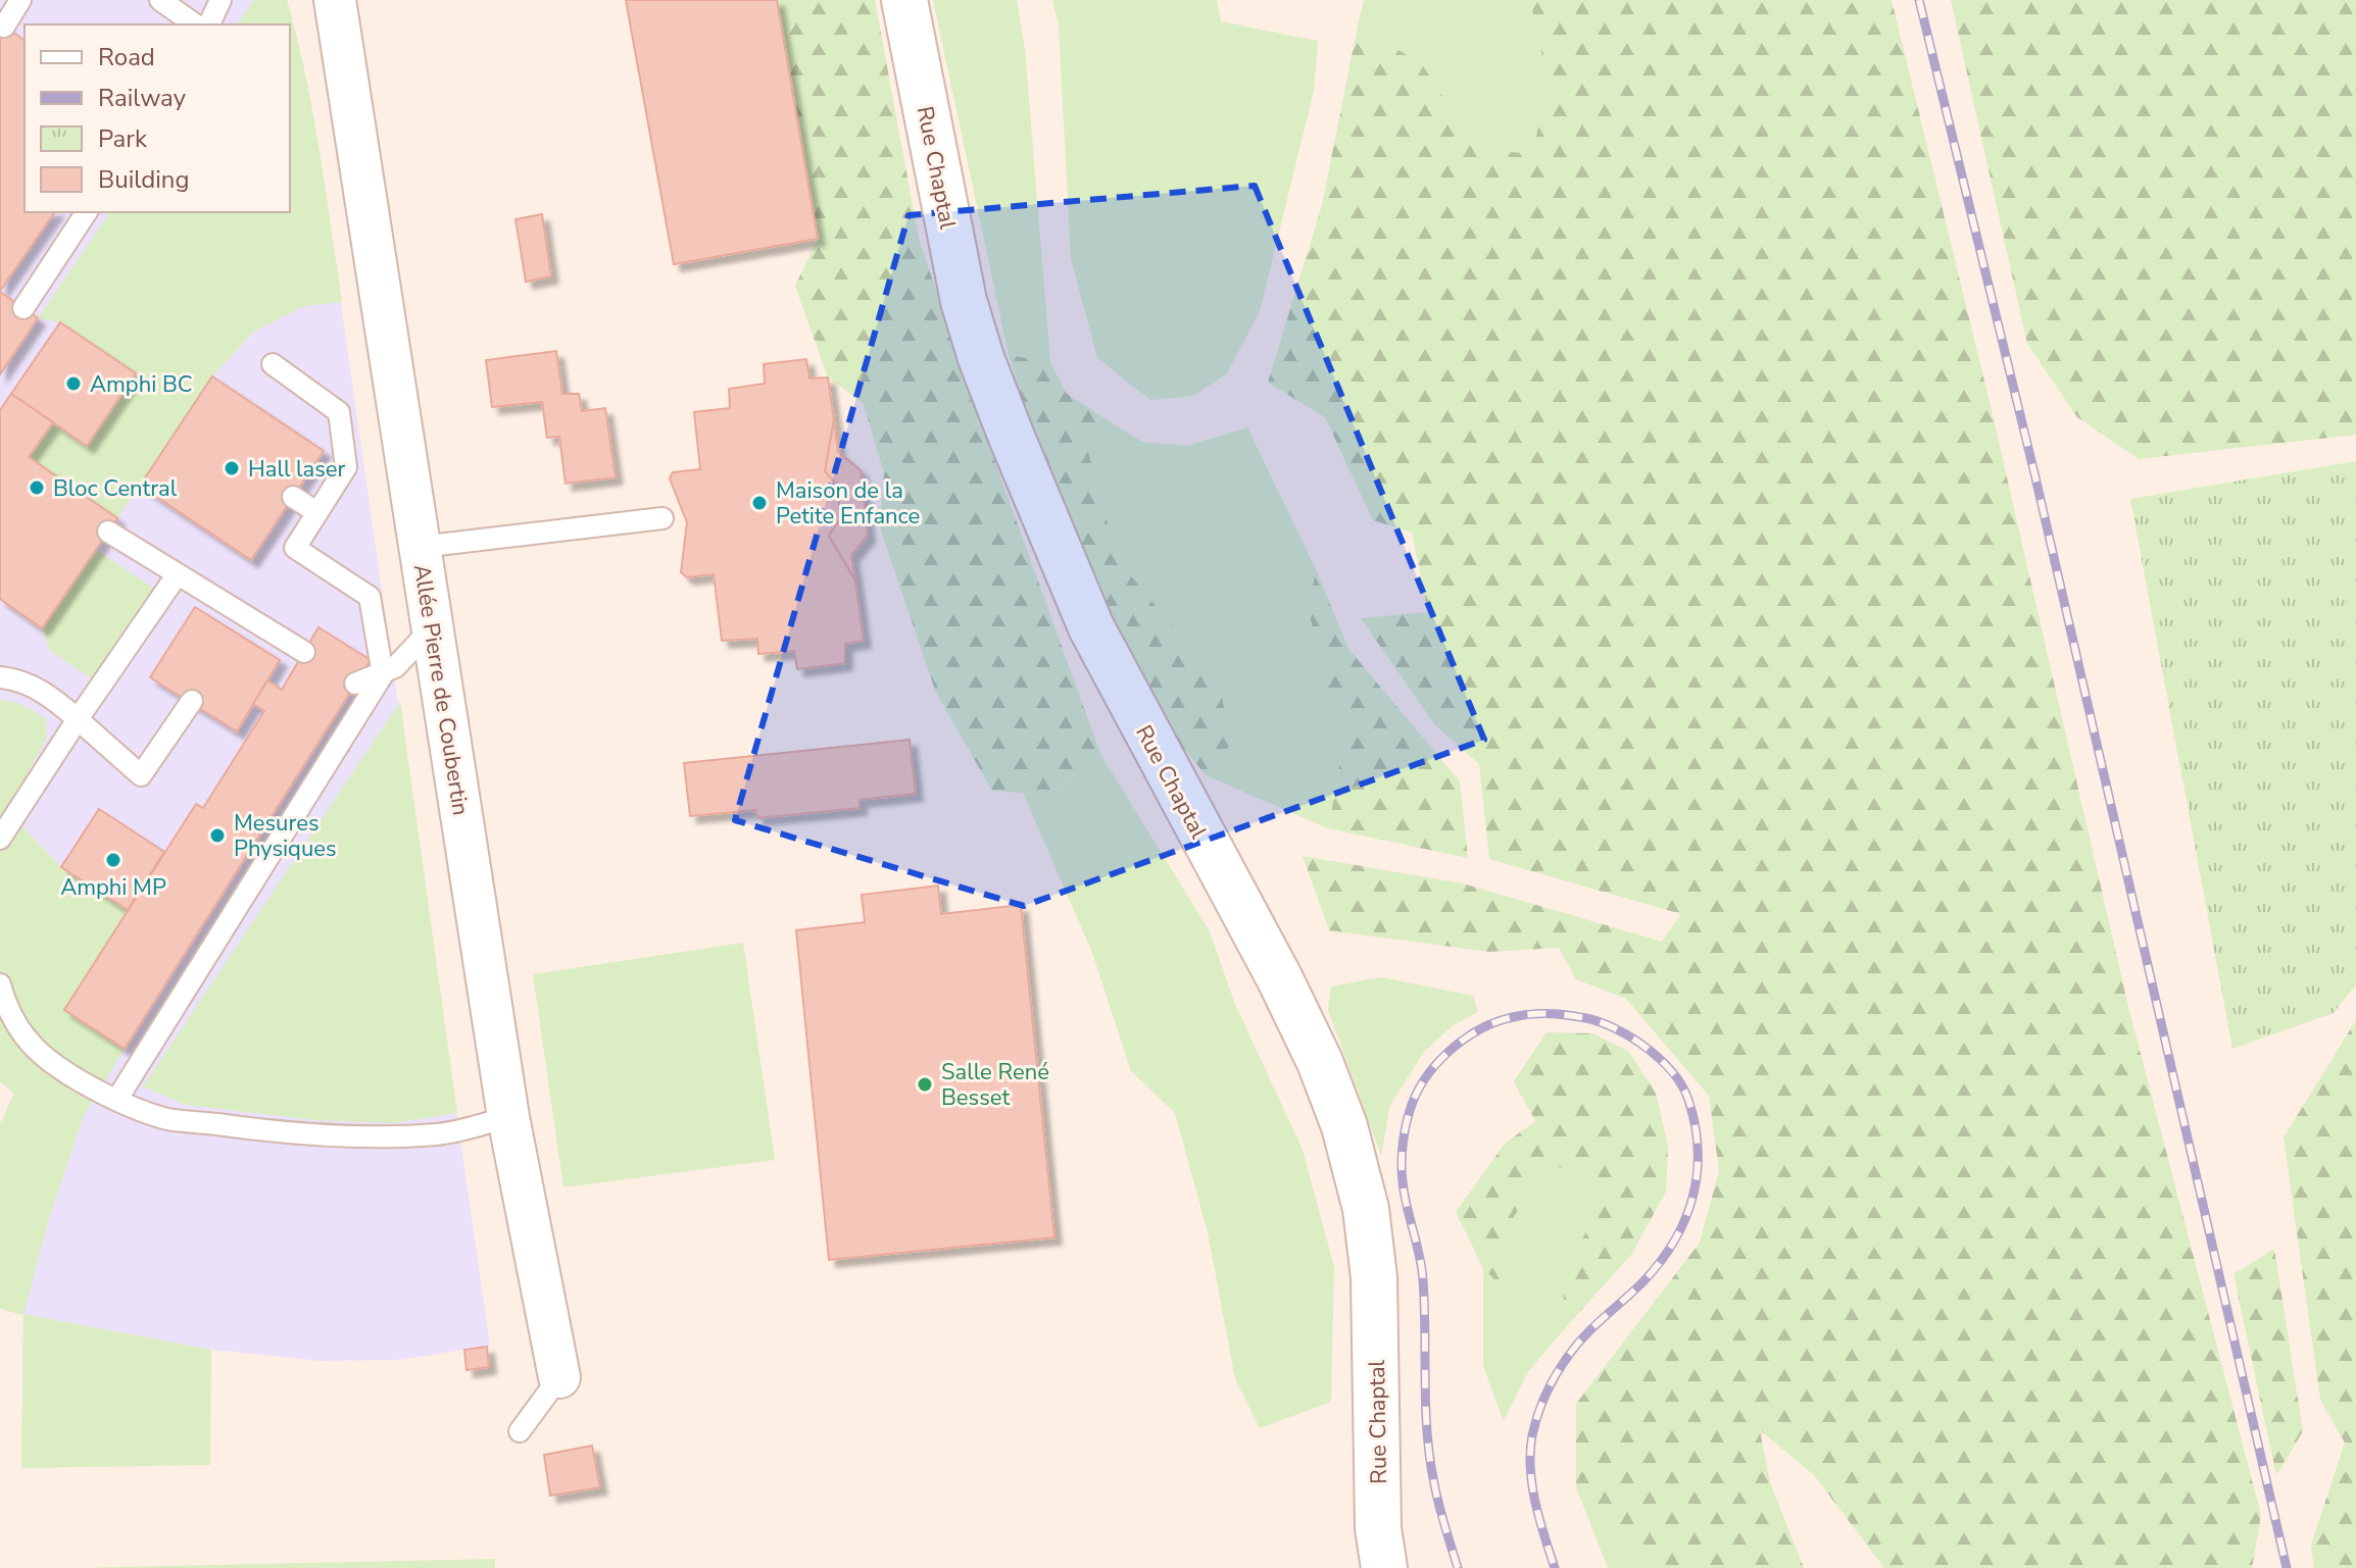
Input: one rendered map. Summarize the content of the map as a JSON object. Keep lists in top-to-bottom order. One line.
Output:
{"streets":{"street":["Rue Chaptal","Allée Pierre de Coubertin"]},"places":["Amphi BC","Hall laser","Bloc Central","Maison de la Petite Enfance","Mesures Physiques","Amphi MP","Salle René Besset"],"legend":["Road","Railway","Park","Building"]}
